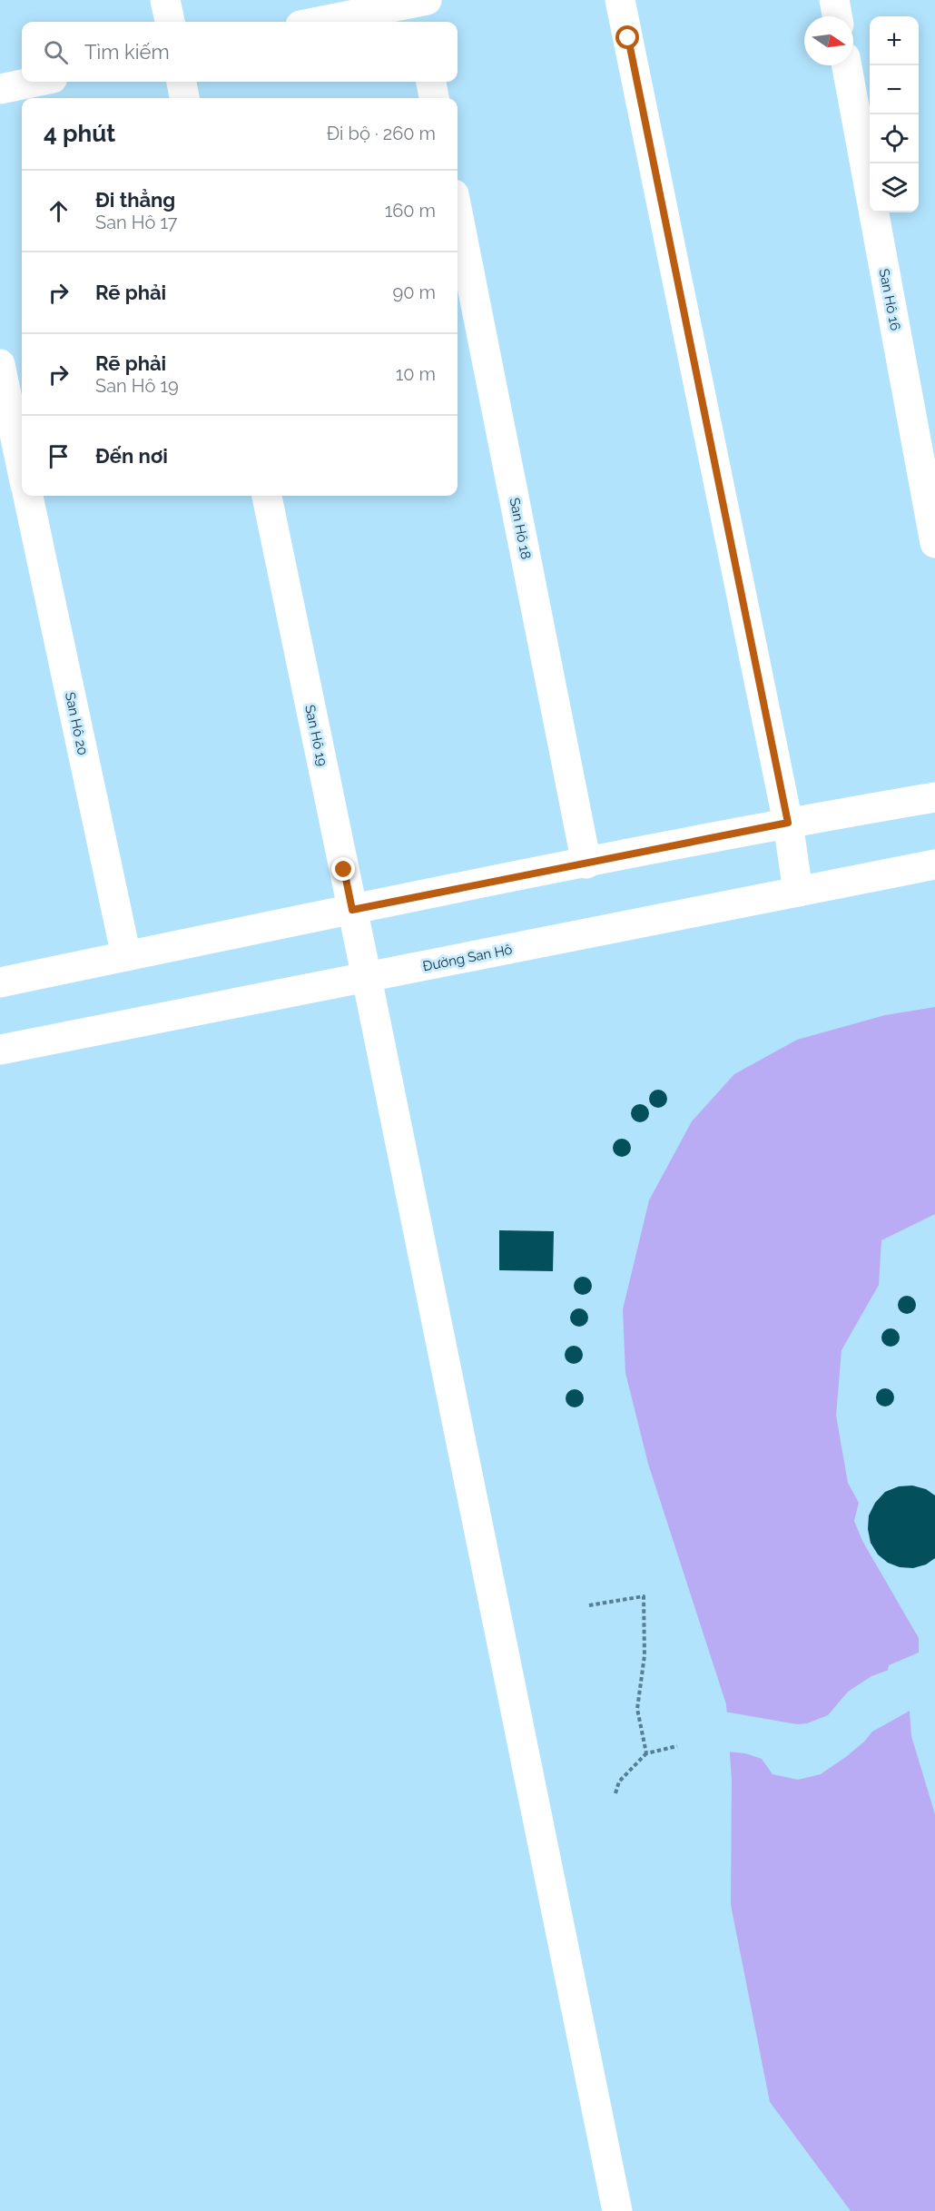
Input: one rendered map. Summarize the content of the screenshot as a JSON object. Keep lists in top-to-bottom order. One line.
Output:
{"streets":{"street":["San Hô 16","San Hô 18","San Hô 20","San Hô 19","Đường San Hô"]},"crossings":[["San Hô 19","Đường San Hô"]],"north":"right","page":{"map_buttons":["+","−"],"search":"Tìm kiếm","heading":["4 phút","Đi bộ · 260 m"],"list":[["Đi thẳng","San Hô 17","160 m"],["Rẽ phải","90 m"],["Rẽ phải","San Hô 19","10 m"],"Đến nơi"]}}
